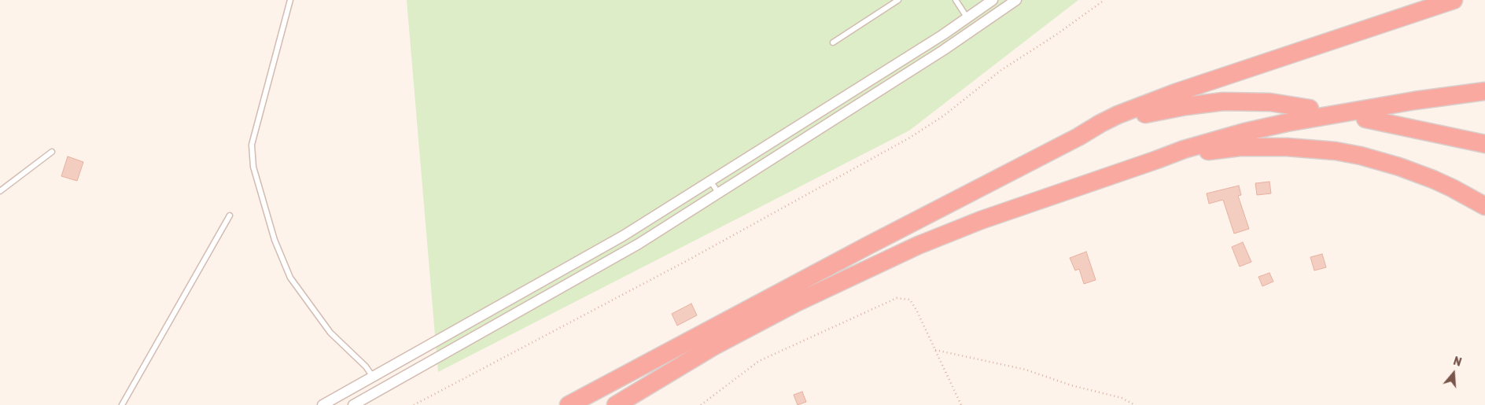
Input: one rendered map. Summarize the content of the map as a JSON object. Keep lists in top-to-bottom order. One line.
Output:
{"north":"top"}
